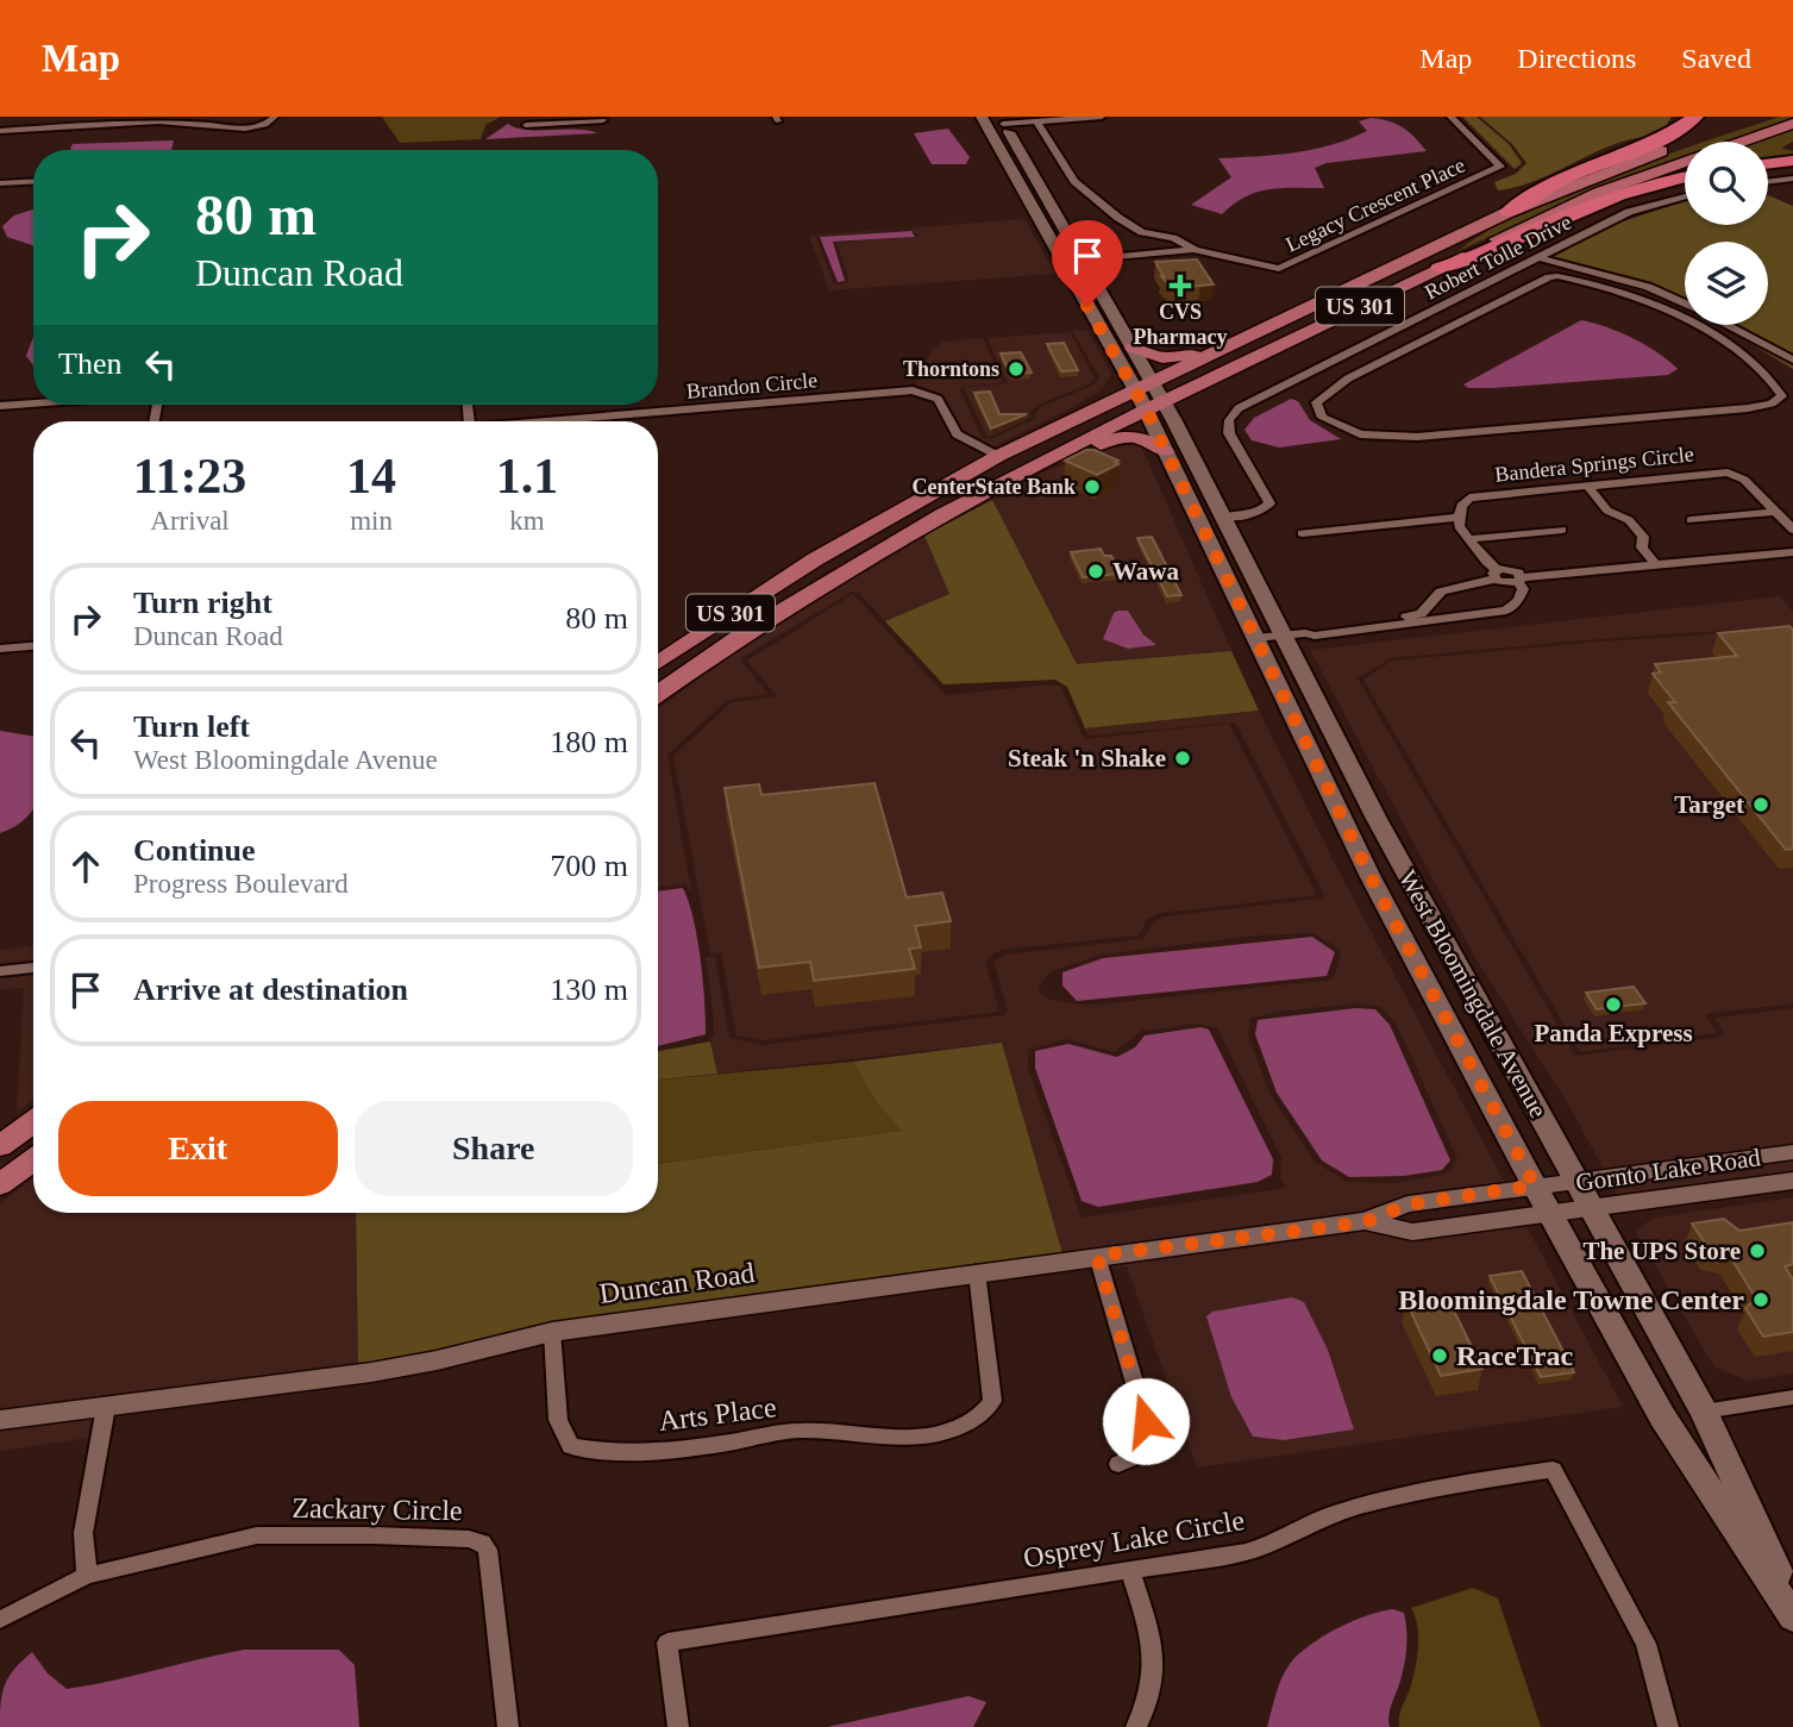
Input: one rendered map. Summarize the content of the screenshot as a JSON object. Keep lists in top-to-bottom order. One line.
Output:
{"streets":{"main road":["US 301","West Bloomingdale Avenue"],"street":["Legacy Crescent Place","Robert Tolle Drive","Brandon Circle","Bandera Springs Circle","Gornto Lake Road","Duncan Road","Arts Place","Zackary Circle","Osprey Lake Circle"]},"crossings":[["Robert Tolle Drive","West Bloomingdale Avenue"],["US 301","Brandon Circle"],["US 301","West Bloomingdale Avenue"],["West Bloomingdale Avenue","Gornto Lake Road"],["West Bloomingdale Avenue","Duncan Road"],["Gornto Lake Road","Duncan Road"],["Duncan Road","Arts Place"]],"places":{"health":["CVS Pharmacy"],"other":["Thorntons","CenterState Bank","Wawa","Steak 'n Shake","Target","Panda Express","The UPS Store","Bloomingdale Towne Center","RaceTrac"]},"page":{"header":"Map","nav":["Map","Directions","Saved"],"turn":["80 m","Duncan Road"],"then":"Then","eta":["11:23","Arrival","14","min","1.1","km"],"list":[{"name":"Turn right","note":"Duncan Road","value":"80 m"},{"name":"Turn left","note":"West Bloomingdale Avenue","value":"180 m"},{"name":"Continue","note":"Progress Boulevard","value":"700 m"},{"name":"Arrive at destination","value":"130 m"}],"buttons":["Exit","Share"]}}
